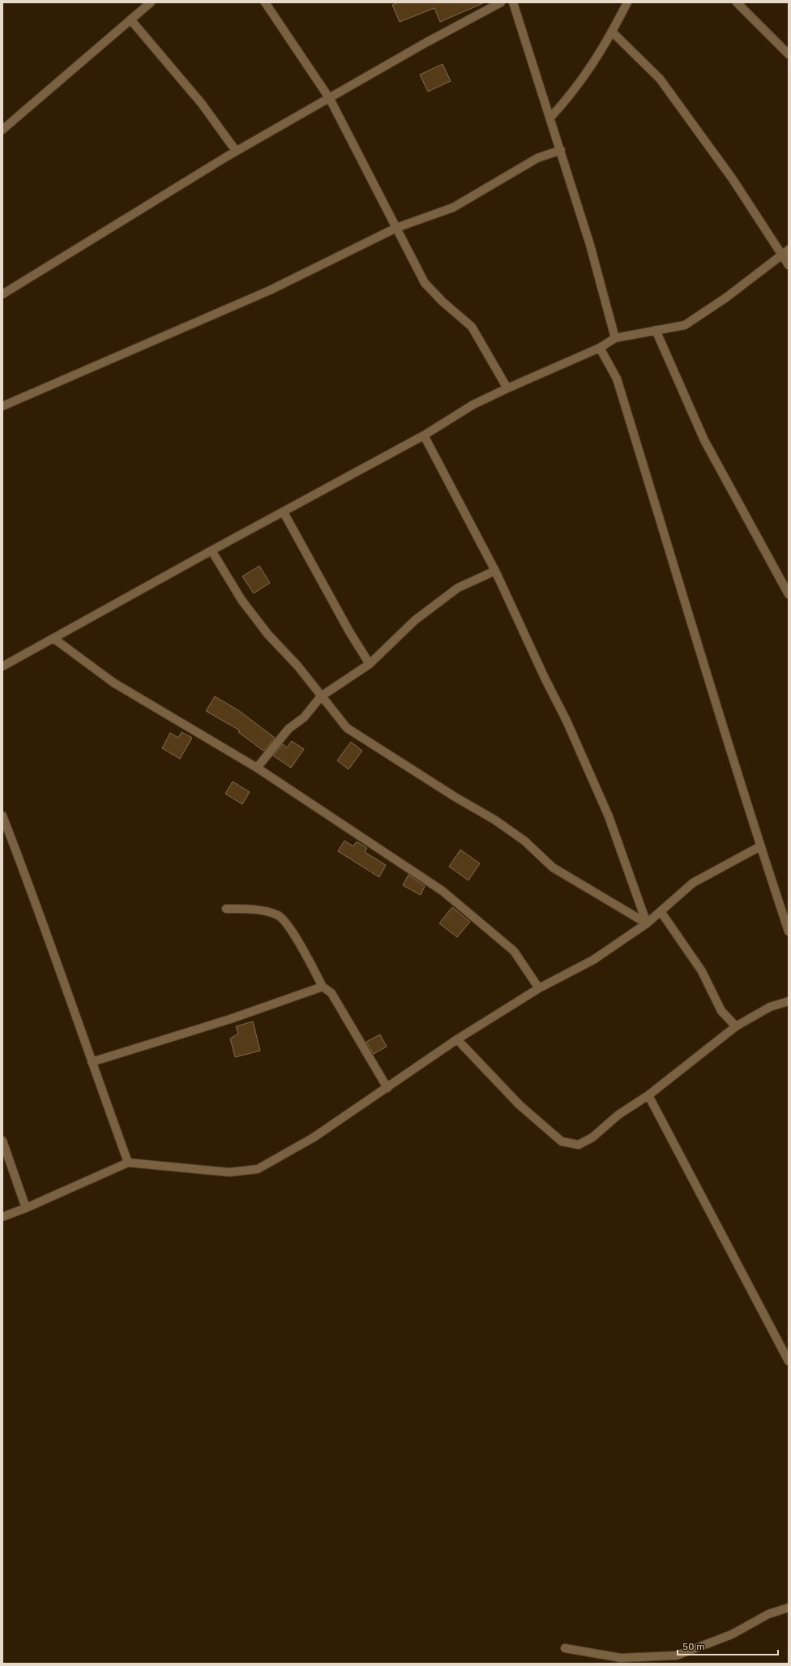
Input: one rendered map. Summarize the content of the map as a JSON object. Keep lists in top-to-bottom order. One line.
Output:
{"scale_bar":"50 m"}
